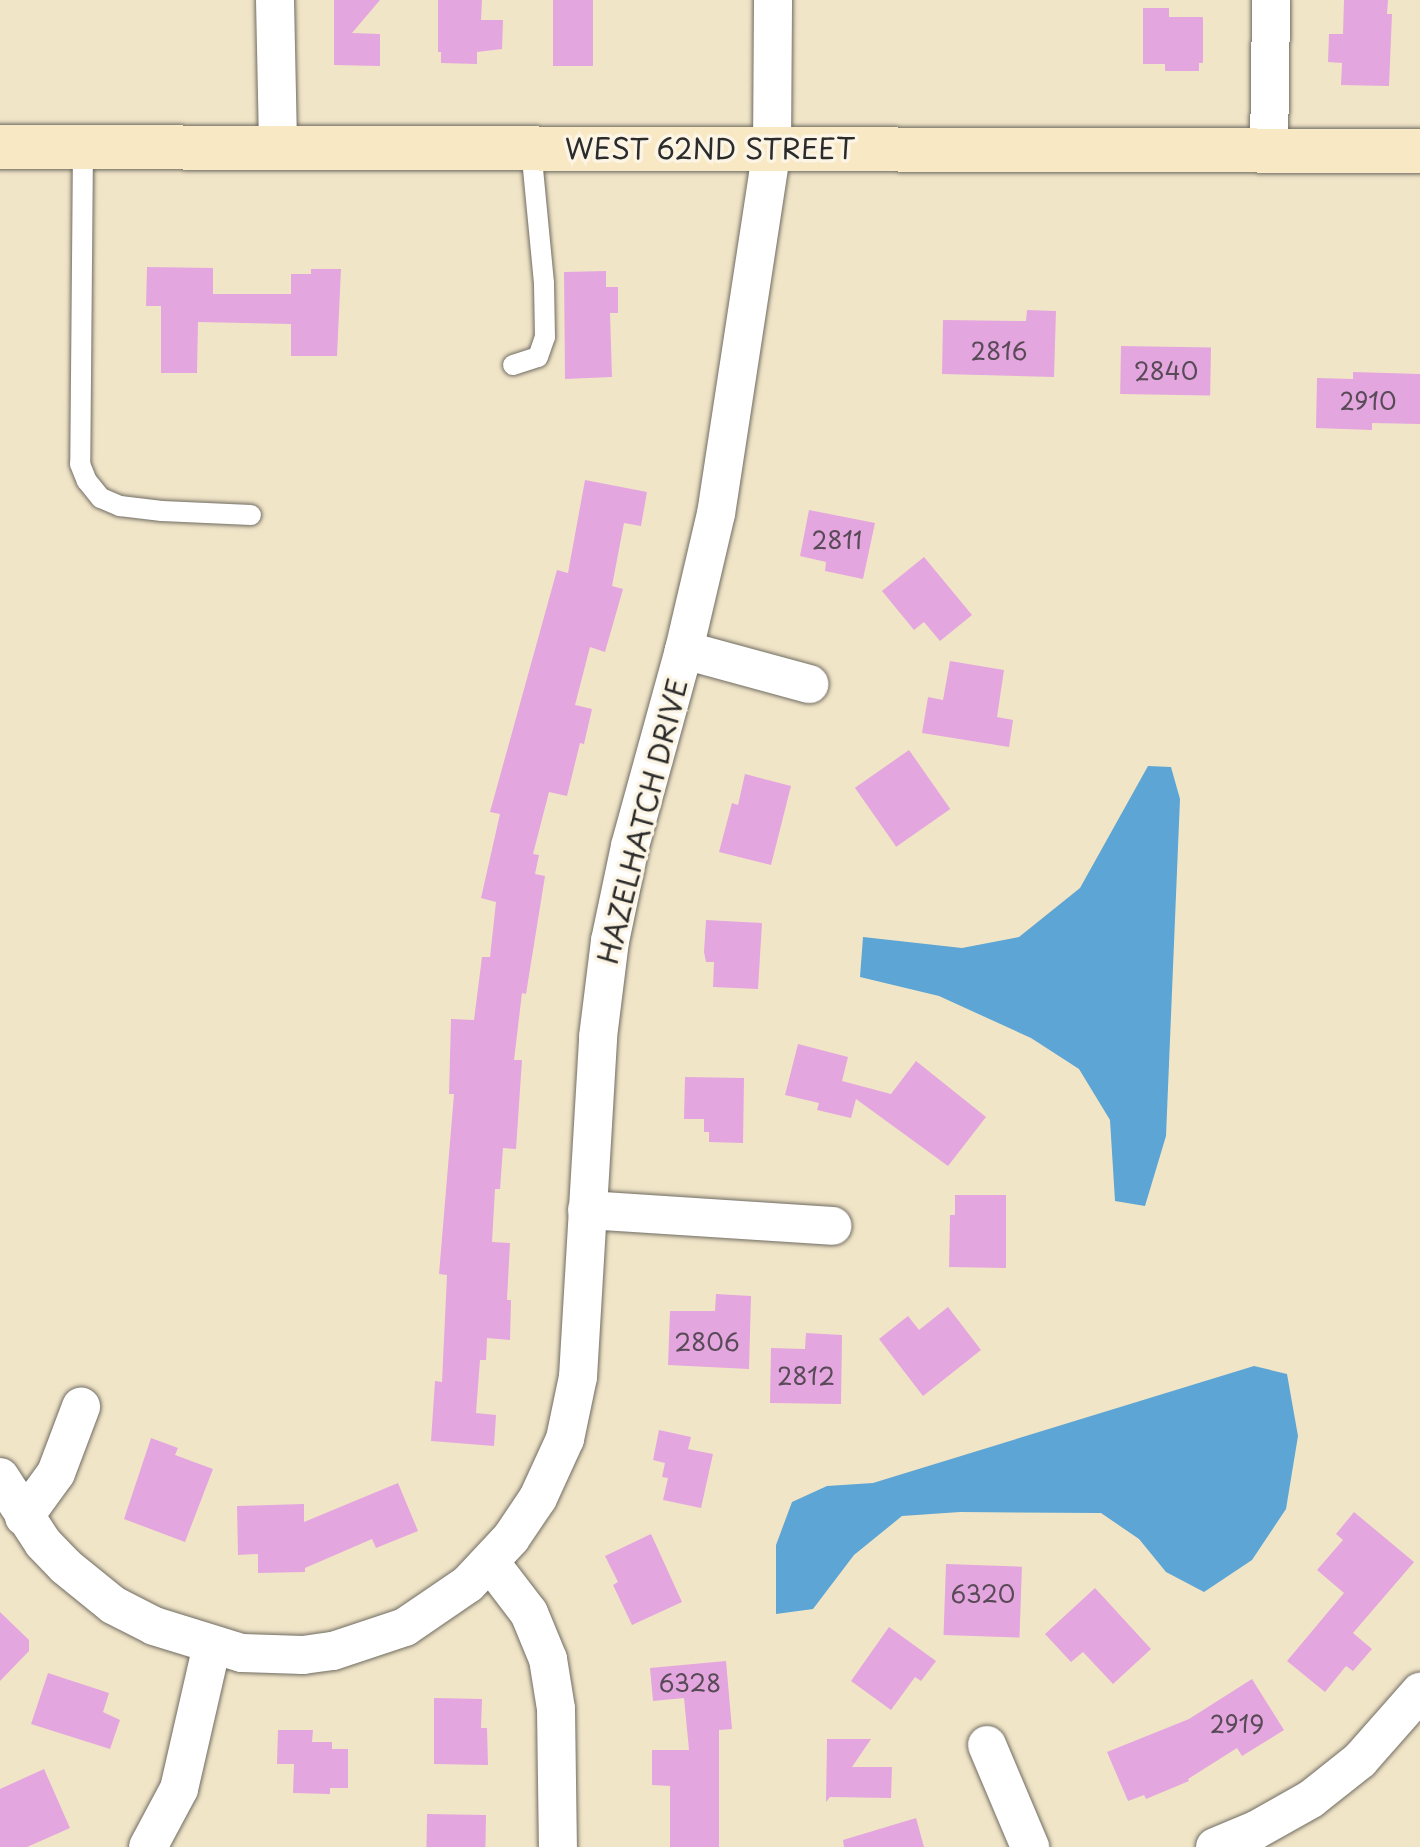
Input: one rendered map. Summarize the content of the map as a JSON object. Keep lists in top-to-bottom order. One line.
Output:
{"streets":{"street":["WEST 62ND STREET","HAZELHATCH DRIVE"]},"crossings":[["WEST 62ND STREET","HAZELHATCH DRIVE"]],"house_numbers":["2816","2840","2910","2811","2806","2812","6320","6328","2919"]}
